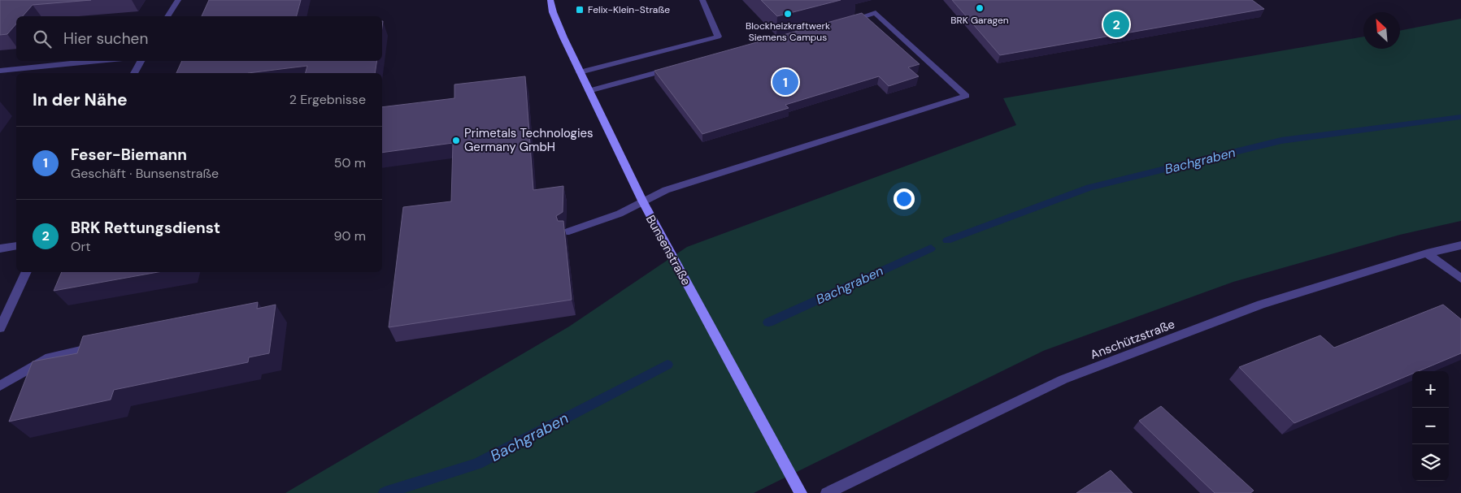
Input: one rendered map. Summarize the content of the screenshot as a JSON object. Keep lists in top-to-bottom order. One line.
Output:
{"streets":{"street":["Bunsenstraße","Anschützstraße"]},"water":["Bachgraben"],"places":{"other":["BRK Garagen","Blockheizkraftwerk Siemens Campus","Primetals Technologies Germany GmbH"],"transit":["Felix-Klein-Straße"]},"north":"top left","page":{"pins":["2","1"],"search":"Hier suchen","heading":["In der Nähe","2 Ergebnisse"],"list":[{"mark":"1","name":"Feser-Biemann","note":"Geschäft · Bunsenstraße","value":"50 m"},{"mark":"2","name":"BRK Rettungsdienst","note":"Ort","value":"90 m"}],"map_buttons":["+","−"]}}
